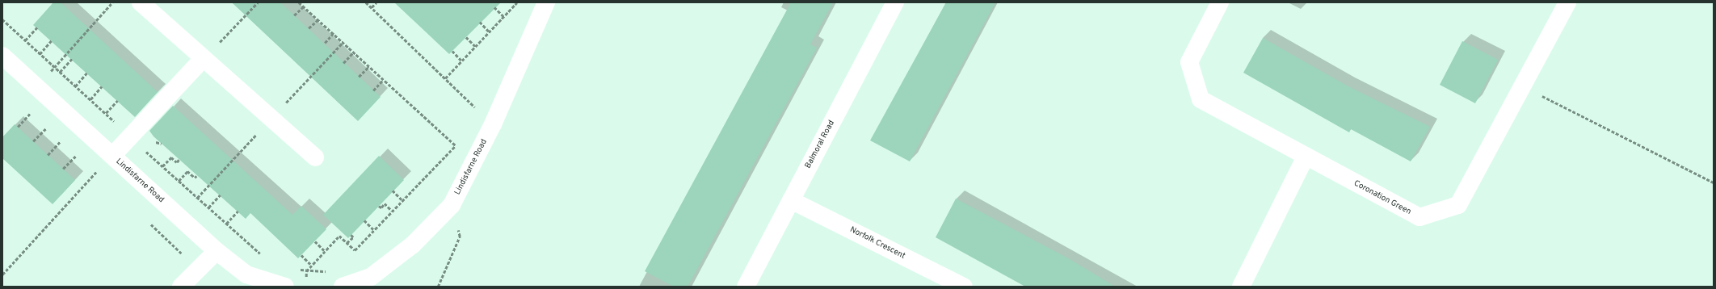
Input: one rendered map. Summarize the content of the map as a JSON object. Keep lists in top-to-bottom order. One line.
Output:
{"streets":{"street":["Balmoral Road","Lindisfarne Road","Coronation Green","Norfolk Crescent"]},"crossings":[["Balmoral Road","Norfolk Crescent"]]}
